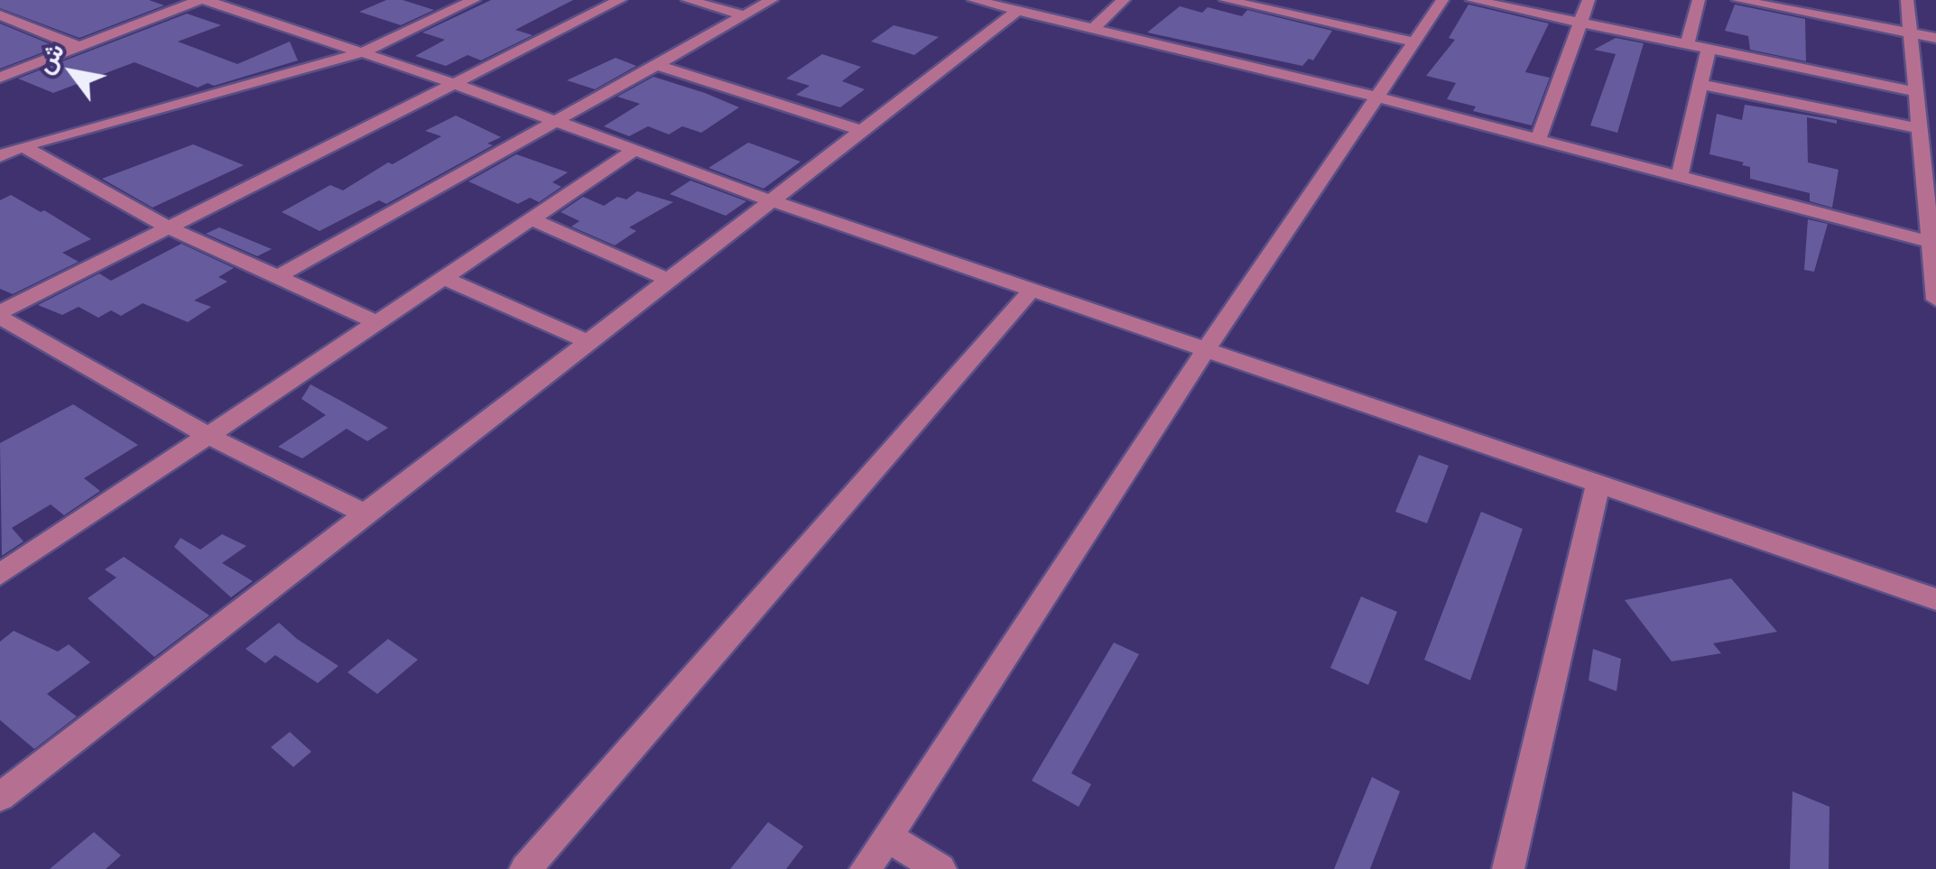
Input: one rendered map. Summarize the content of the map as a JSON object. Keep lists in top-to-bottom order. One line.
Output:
{"north":"top left"}
